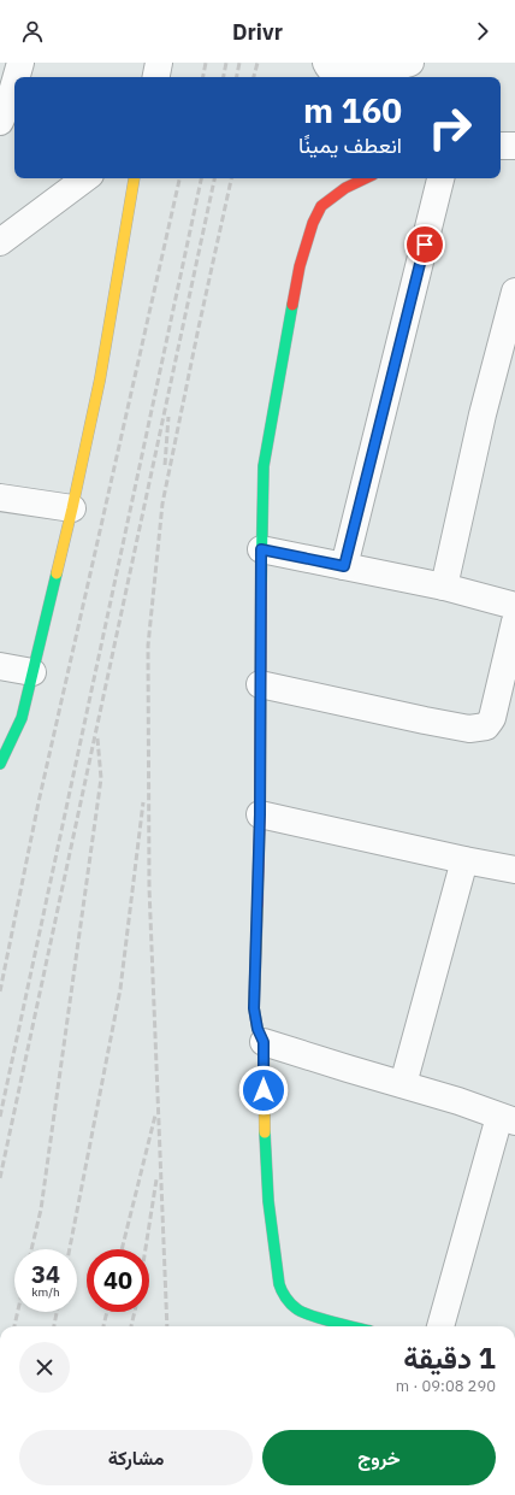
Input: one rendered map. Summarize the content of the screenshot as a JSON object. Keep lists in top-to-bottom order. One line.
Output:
{"page":{"header":"Drivr","turn":["160 m","انعطف يمينًا"],"speed":"34 km/h","limit":"40","heading":["1 دقيقة","290 m · 09:08"],"buttons":["خروج","مشاركة"]}}
